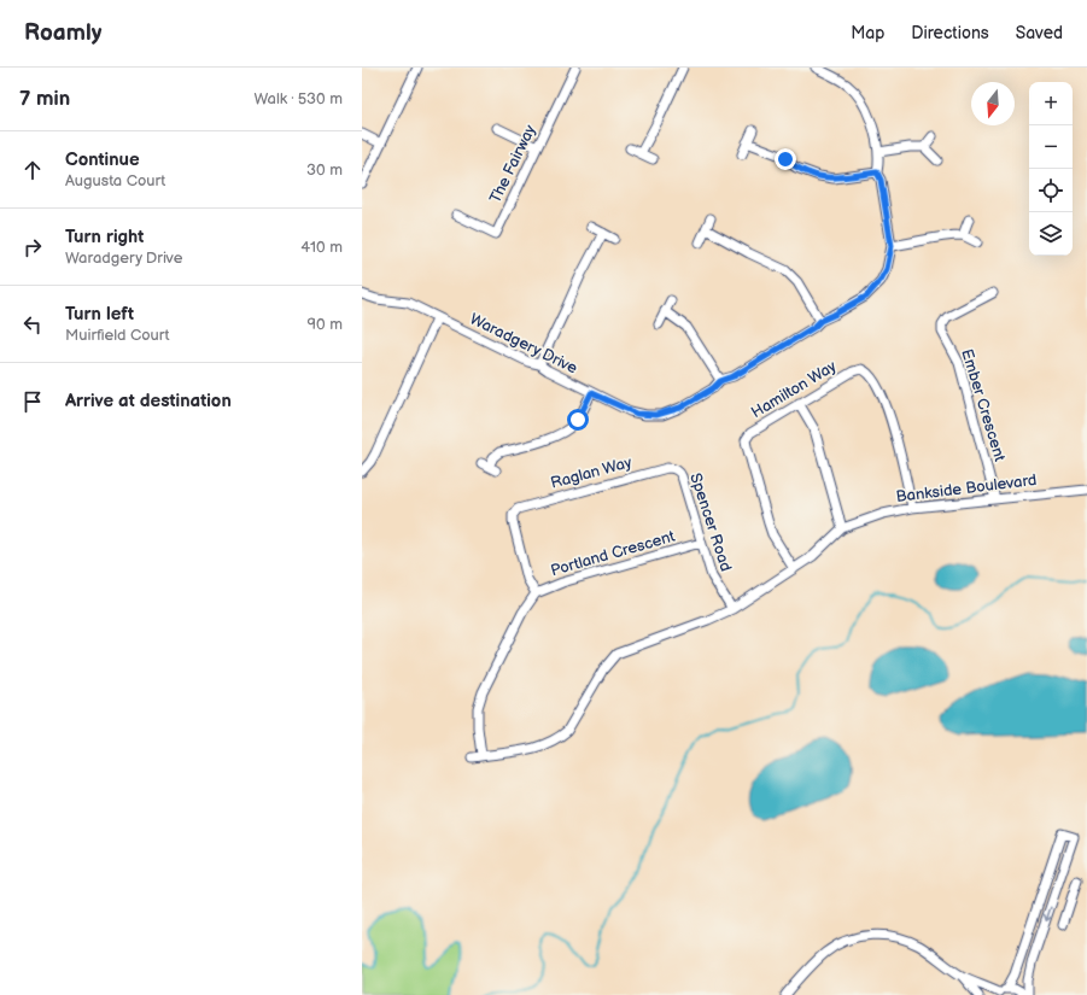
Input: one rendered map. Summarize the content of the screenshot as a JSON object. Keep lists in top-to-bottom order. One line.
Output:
{"streets":{"street":["The Fairway","Waradgery Drive","Hamilton Way","Ember Crescent","Raglan Way","Bankside Boulevard","Spencer Road","Portland Crescent"]},"crossings":[["Hamilton Way","Bankside Boulevard"],["Ember Crescent","Bankside Boulevard"],["Raglan Way","Spencer Road"],["Raglan Way","Portland Crescent"],["Bankside Boulevard","Spencer Road"],["Bankside Boulevard","Portland Crescent"],["Spencer Road","Portland Crescent"]],"north":"bottom","page":{"header":"Roamly","nav":["Map","Directions","Saved"],"heading":["7 min","Walk · 530 m"],"map_buttons":["+","−"],"list":[["Continue","Augusta Court","30 m"],["Turn right","Waradgery Drive","410 m"],["Turn left","Muirfield Court","90 m"],"Arrive at destination"]}}
